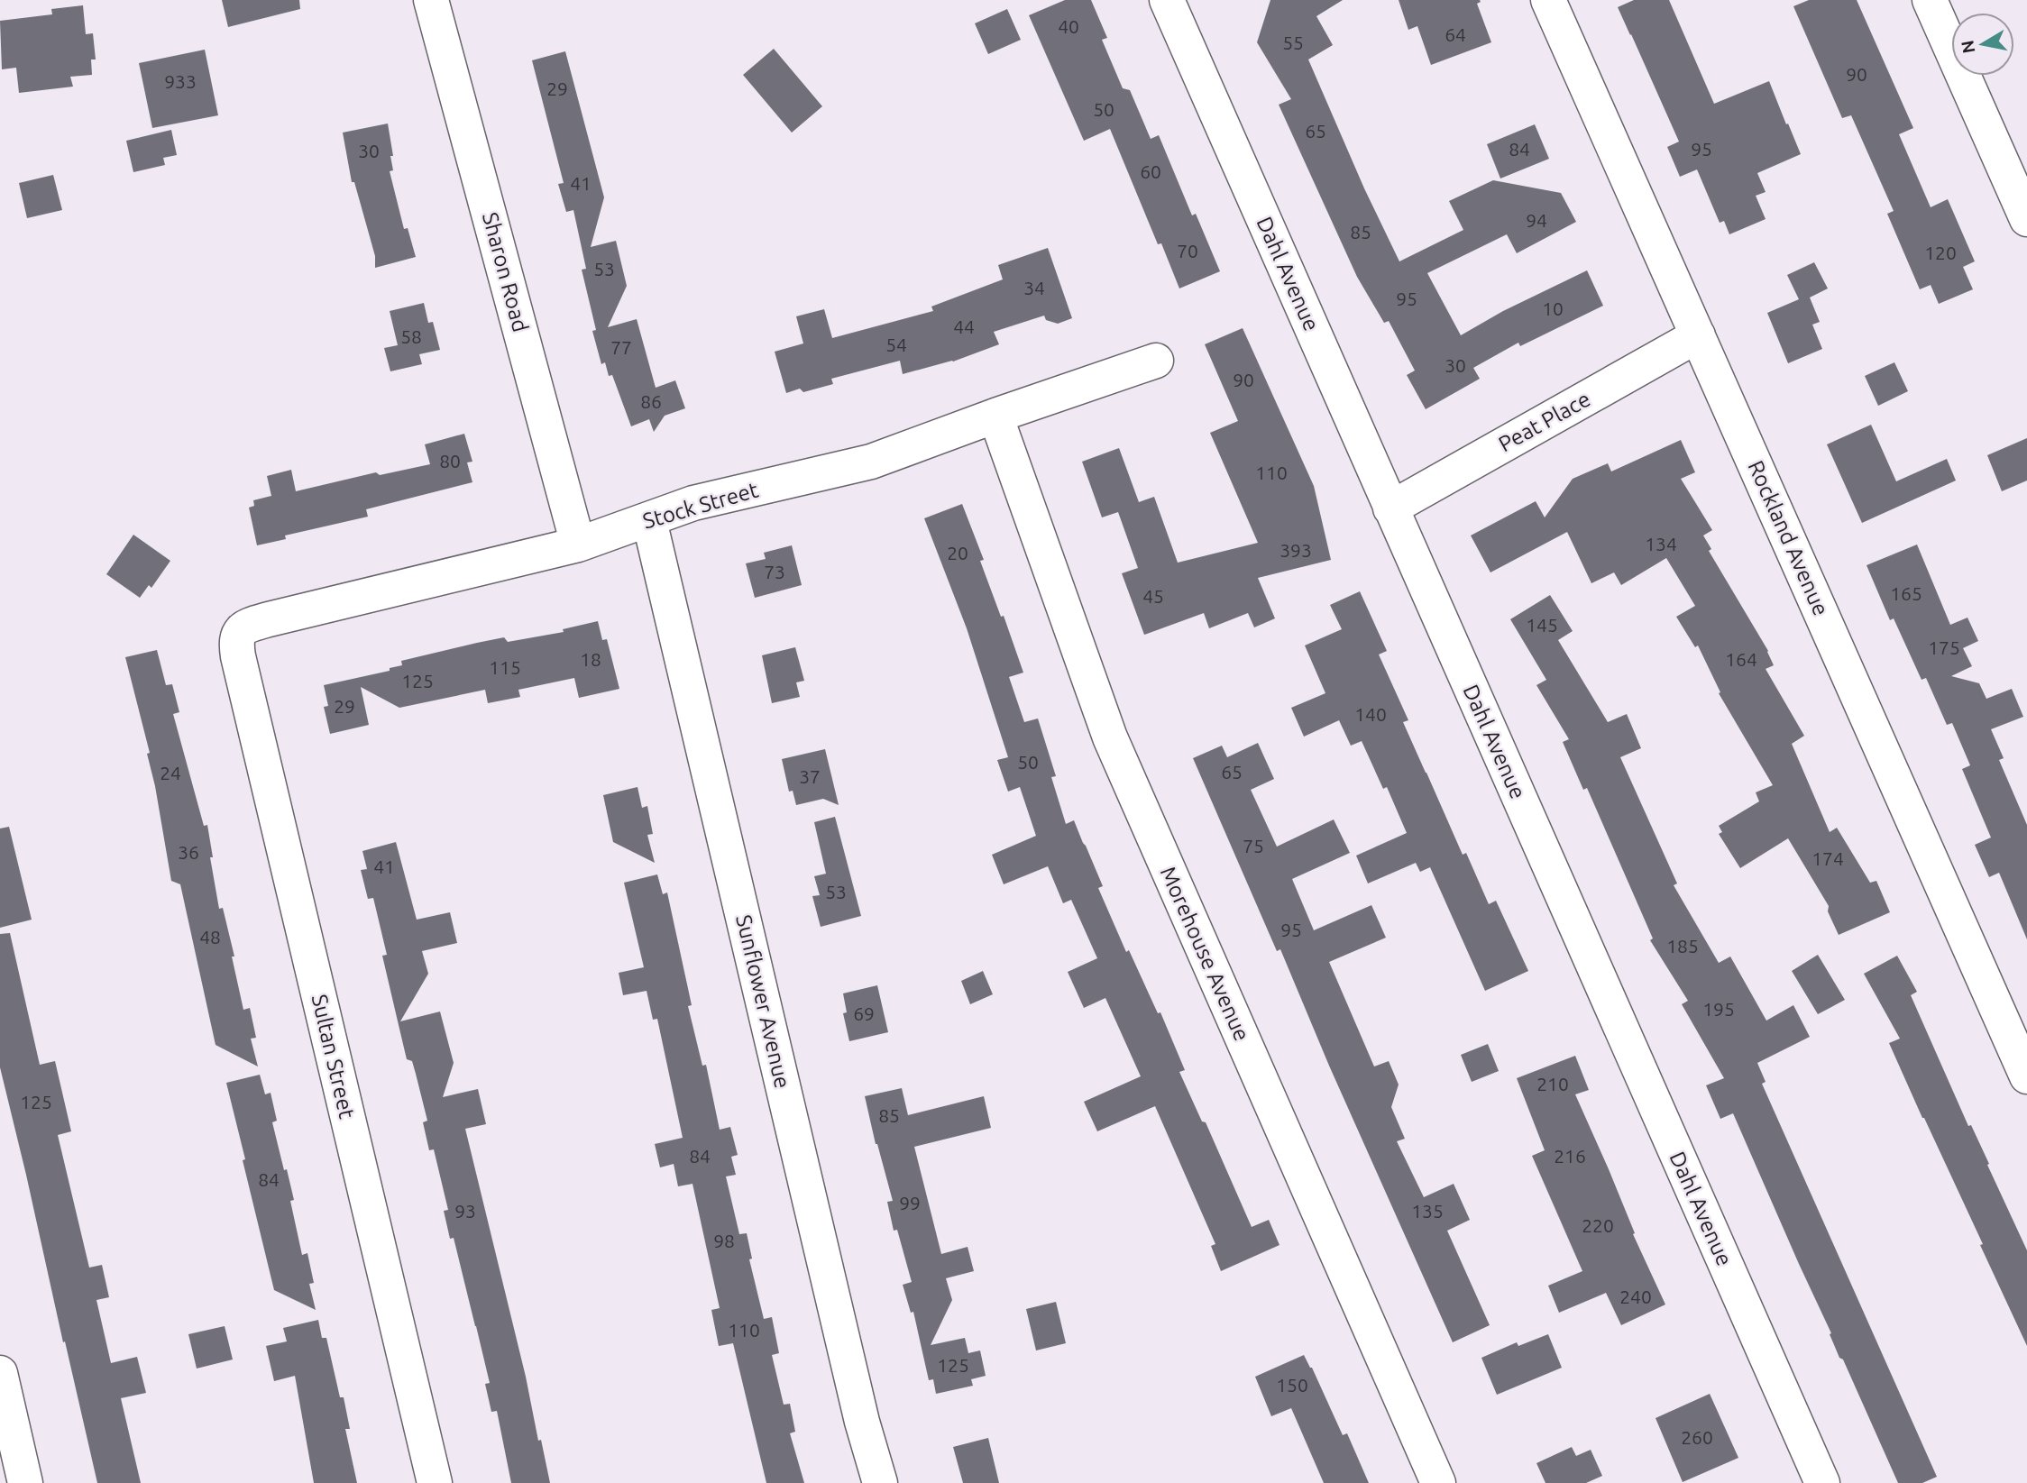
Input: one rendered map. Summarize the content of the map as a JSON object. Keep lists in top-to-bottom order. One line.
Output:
{"streets":{"street":["Sharon Road","Dahl Avenue","Peat Place","Stock Street","Rockland Avenue","Morehouse Avenue","Sunflower Avenue","Sultan Street"]},"crossings":[["Sharon Road","Stock Street"],["Dahl Avenue","Peat Place"],["Peat Place","Rockland Avenue"],["Stock Street","Morehouse Avenue"],["Stock Street","Sunflower Avenue"],["Stock Street","Sultan Street"]],"house_numbers":["40","64","55","90","933","29","50","65","84","95","30","60","41","94","85","70","120","53","34","95","10","44","58","54","77","30","90","86","80","110","134","393","20","73","165","45","145","175","18","164","115","125","29","140","50","65","24","37","75","36","174","41","53","95","48","185","195","69","210","125","85","84","216","84","99","93","135","220","98","240","110","125","150","260"],"north":"left"}
